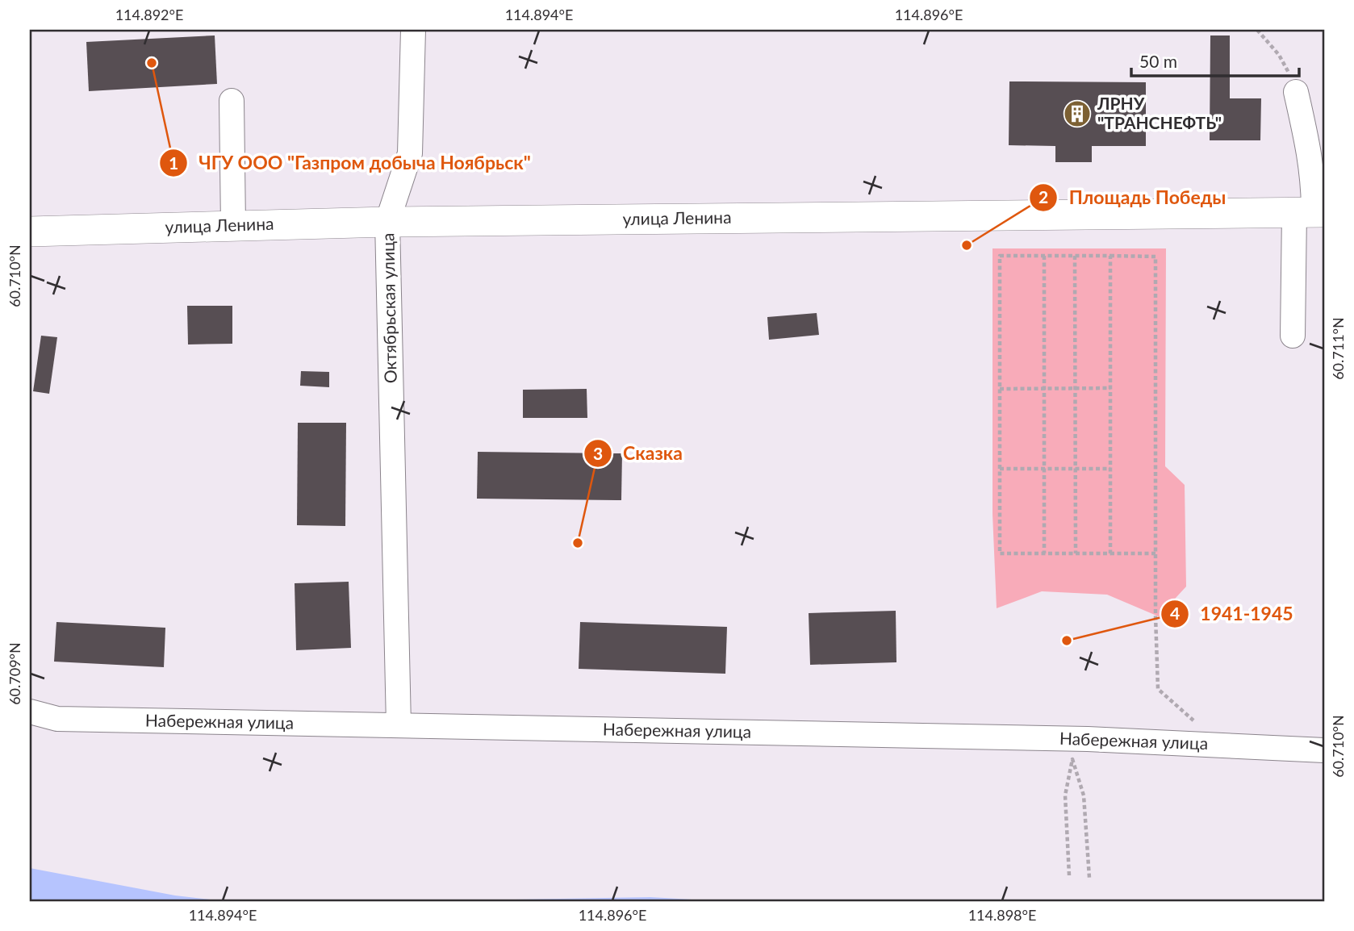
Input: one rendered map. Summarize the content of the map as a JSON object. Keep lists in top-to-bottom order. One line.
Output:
{"streets":{"main road":["улица Ленина"],"street":["Октябрьская улица","Набережная улица"]},"crossings":[["улица Ленина","Октябрьская улица"],["Октябрьская улица","Набережная улица"]],"places":{"other":["ЧГУ ООО \"Газпром добыча Ноябрьск\"","Площадь Победы","Сказка","1941-1945"],"building":["ЛРНУ \"ТРАНСНЕФТЬ\""]},"scale_bar":"50 m","coordinates":["114.892°E","114.894°E","114.896°E","60.710°N","60.711°N","60.709°N","114.898°E"]}
